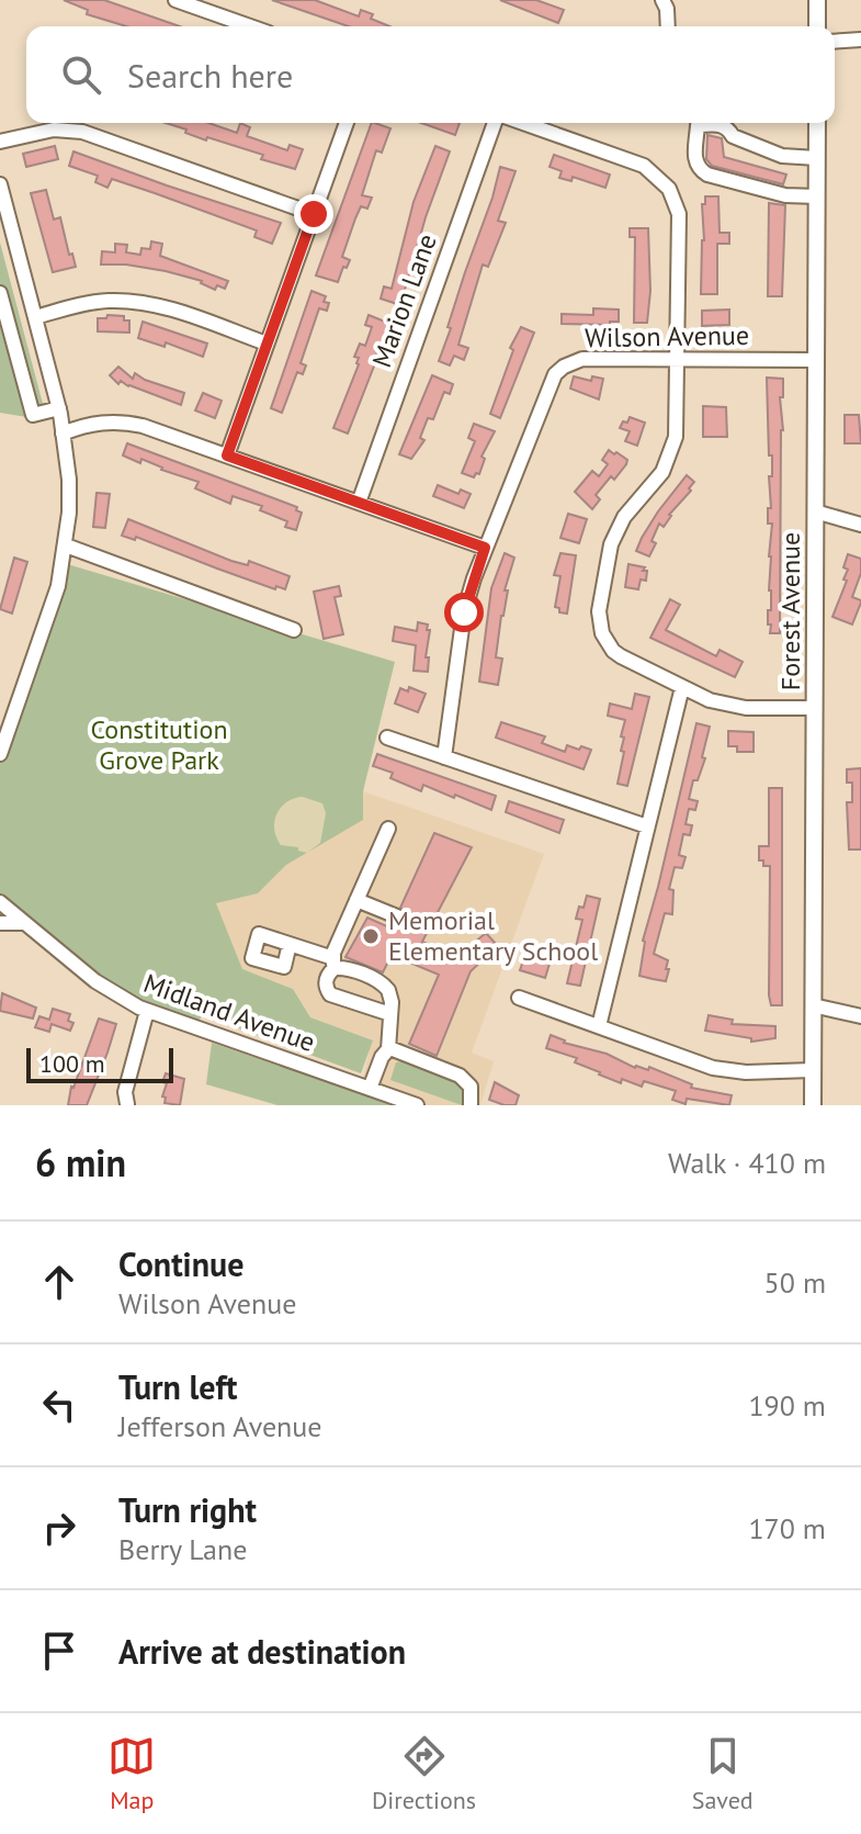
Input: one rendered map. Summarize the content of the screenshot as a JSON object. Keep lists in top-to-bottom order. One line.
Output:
{"streets":{"main road":["Forest Avenue"],"street":["Marion Lane","Wilson Avenue","Midland Avenue"]},"crossings":[["Wilson Avenue","Forest Avenue"]],"parks":["Constitution Grove Park"],"places":["Memorial Elementary School"],"scale_bar":"100 m","page":{"search":"Search here","scale":"100 m","heading":["6 min","Walk · 410 m"],"list":[["Continue","Wilson Avenue","50 m"],["Turn left","Jefferson Avenue","190 m"],["Turn right","Berry Lane","170 m"],"Arrive at destination"],"nav":["Map","Directions","Saved"]}}
